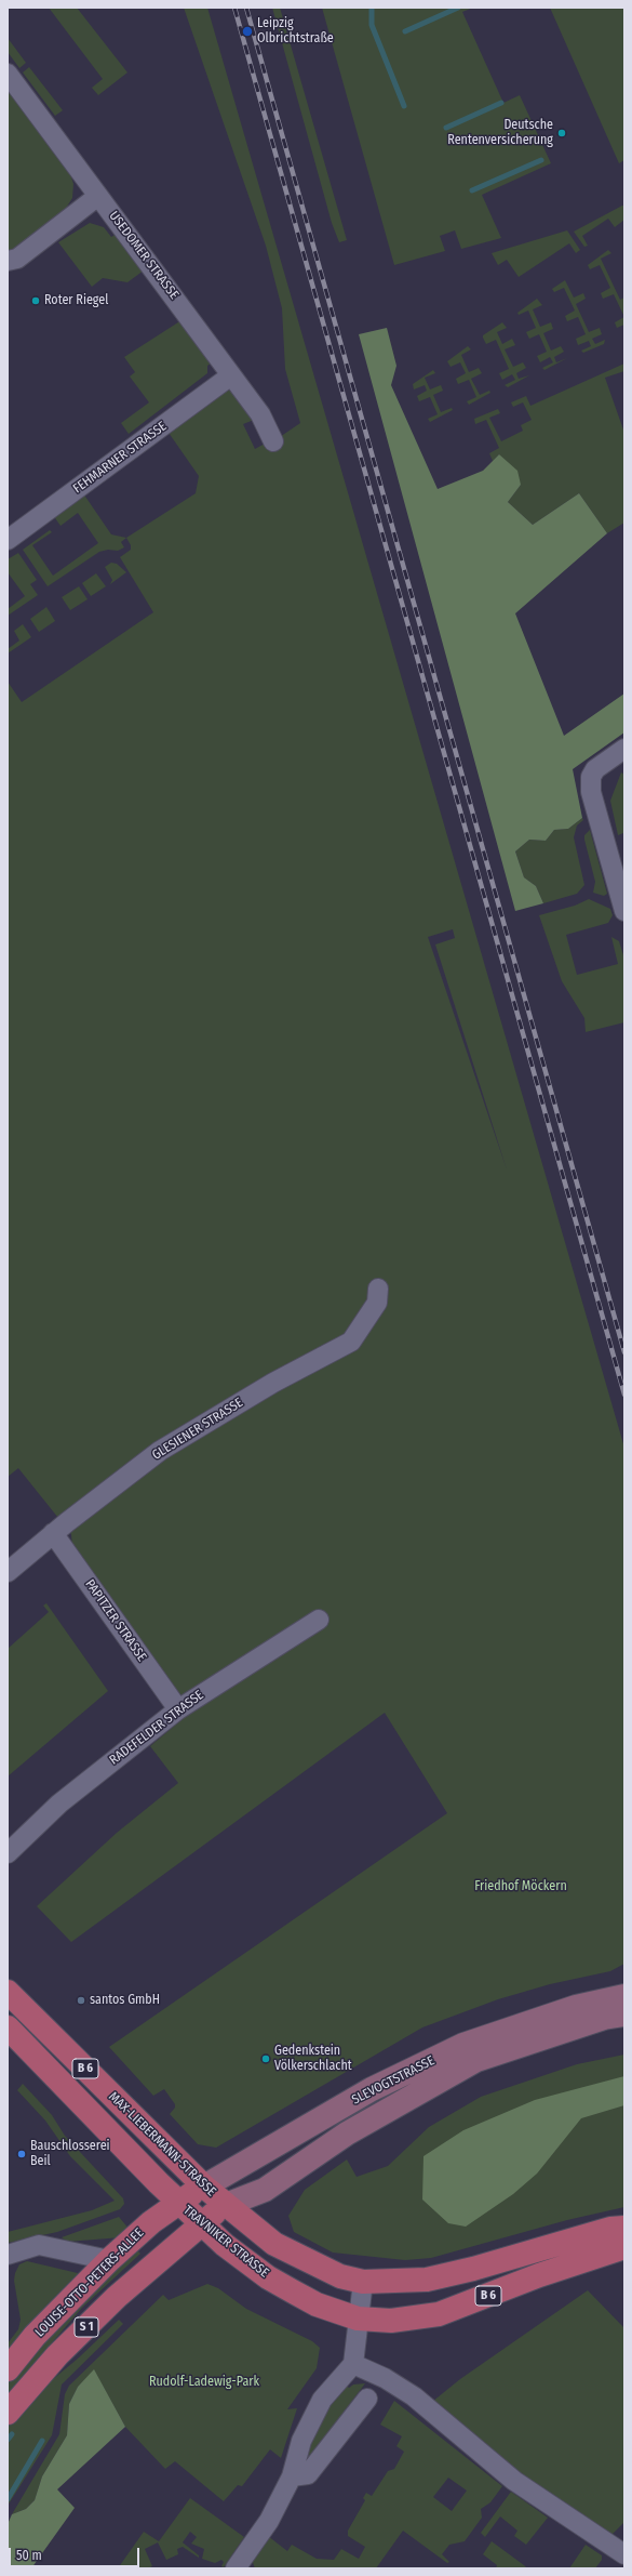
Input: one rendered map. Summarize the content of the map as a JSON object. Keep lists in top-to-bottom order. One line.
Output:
{"streets":{"main road":["B 6","SLEVOGTSTRASSE","MAX-LIEBERMANN-STRASSE","TRAVNIKER STRASSE","LOUISE-OTTO-PETERS-ALLEE","S 1"],"street":["USEDOMER STRASSE","FEHMARNER STRASSE","GLESIENER STRASSE","PAPITZER STRASSE","RADEFELDER STRASSE"]},"crossings":[["USEDOMER STRASSE","FEHMARNER STRASSE"],["GLESIENER STRASSE","PAPITZER STRASSE"],["PAPITZER STRASSE","RADEFELDER STRASSE"],["B 6","SLEVOGTSTRASSE"],["B 6","MAX-LIEBERMANN-STRASSE"],["B 6","TRAVNIKER STRASSE"],["B 6","LOUISE-OTTO-PETERS-ALLEE"],["SLEVOGTSTRASSE","MAX-LIEBERMANN-STRASSE"],["SLEVOGTSTRASSE","TRAVNIKER STRASSE"],["SLEVOGTSTRASSE","LOUISE-OTTO-PETERS-ALLEE"],["SLEVOGTSTRASSE","S 1"],["TRAVNIKER STRASSE","LOUISE-OTTO-PETERS-ALLEE"],["TRAVNIKER STRASSE","S 1"]],"parks":["Friedhof Möckern","Rudolf-Ladewig-Park"],"places":["Leipzig Olbrichtstraße","Deutsche Rentenversicherung","Roter Riegel","santos GmbH","Gedenkstein Völkerschlacht","Bauschlosserei Beil"],"scale_bar":"50 m"}
